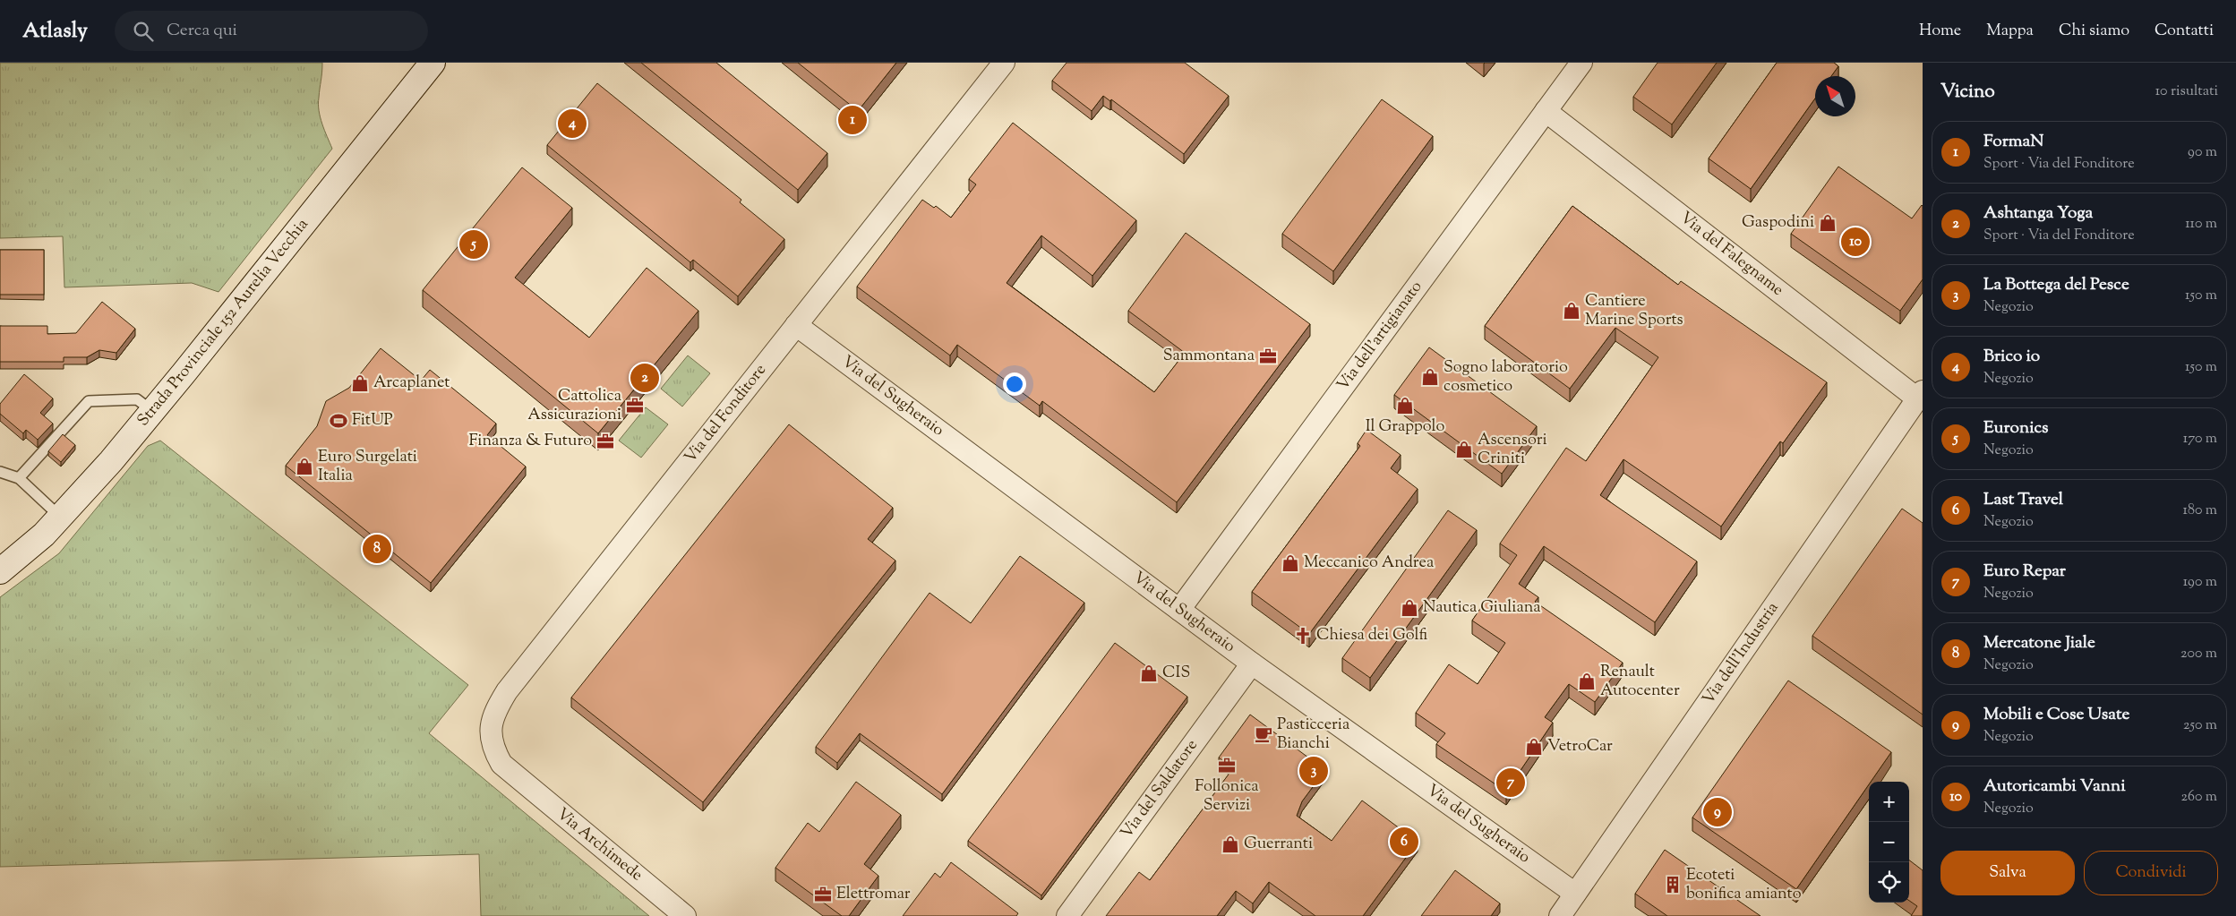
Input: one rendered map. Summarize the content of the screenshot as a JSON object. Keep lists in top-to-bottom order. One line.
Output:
{"streets":{"main road":["Strada Provinciale 152 Aurelia Vecchia"],"street":["Via del Falegname","Via dell'artigianato","Via del Sugheraio","Via del Fonditore","Via dell'Industria","Via del Saldatore","Via Archimede"]},"crossings":[["Via del Falegname","Via dell'artigianato"],["Via del Falegname","Via dell'Industria"],["Via dell'artigianato","Via del Sugheraio"],["Via del Sugheraio","Via del Fonditore"],["Via del Sugheraio","Via dell'Industria"],["Via del Sugheraio","Via del Saldatore"],["Via del Fonditore","Via Archimede"]],"places":{"shop":["Gaspodini","Cantiere Marine Sports","Sogno laboratorio cosmetico","Arcaplanet","Il Grappolo","Ascensori Criniti","Euro Surgelati Italia","Meccanico Andrea","Nautica Giuliana","CIS","Renault Autocenter","VetroCar","Guerranti"],"office":["Sammontana","Cattolica Assicurazioni","Finanza & Futuro","Follonica Servizi","Elettromar"],"sports":["FitUP"],"church":["Chiesa dei Golfi"],"cafe":["Pasticceria Bianchi"],"building":["Ecoteti bonifica amianto"]},"north":"top left","page":{"header":"Atlasly","search":"Cerca qui","nav":["Home","Mappa","Chi siamo","Contatti"],"heading":["Vicino","10 risultati"],"pins":["1","4","10","5","2","8","3","7","9","6"],"list":[{"mark":"1","name":"FormaN","note":"Sport · Via del Fonditore","value":"90 m"},{"mark":"2","name":"Ashtanga Yoga","note":"Sport · Via del Fonditore","value":"110 m"},{"mark":"3","name":"La Bottega del Pesce","note":"Negozio","value":"150 m"},{"mark":"4","name":"Brico io","note":"Negozio","value":"150 m"},{"mark":"5","name":"Euronics","note":"Negozio","value":"170 m"},{"mark":"6","name":"Last Travel","note":"Negozio","value":"180 m"},{"mark":"7","name":"Euro Repar","note":"Negozio","value":"190 m"},{"mark":"8","name":"Mercatone Jiale","note":"Negozio","value":"200 m"},{"mark":"9","name":"Mobili e Cose Usate","note":"Negozio","value":"250 m"},{"mark":"10","name":"Autoricambi Vanni","note":"Negozio","value":"260 m"}],"map_buttons":["+","−"],"buttons":["Salva","Condividi"]}}
